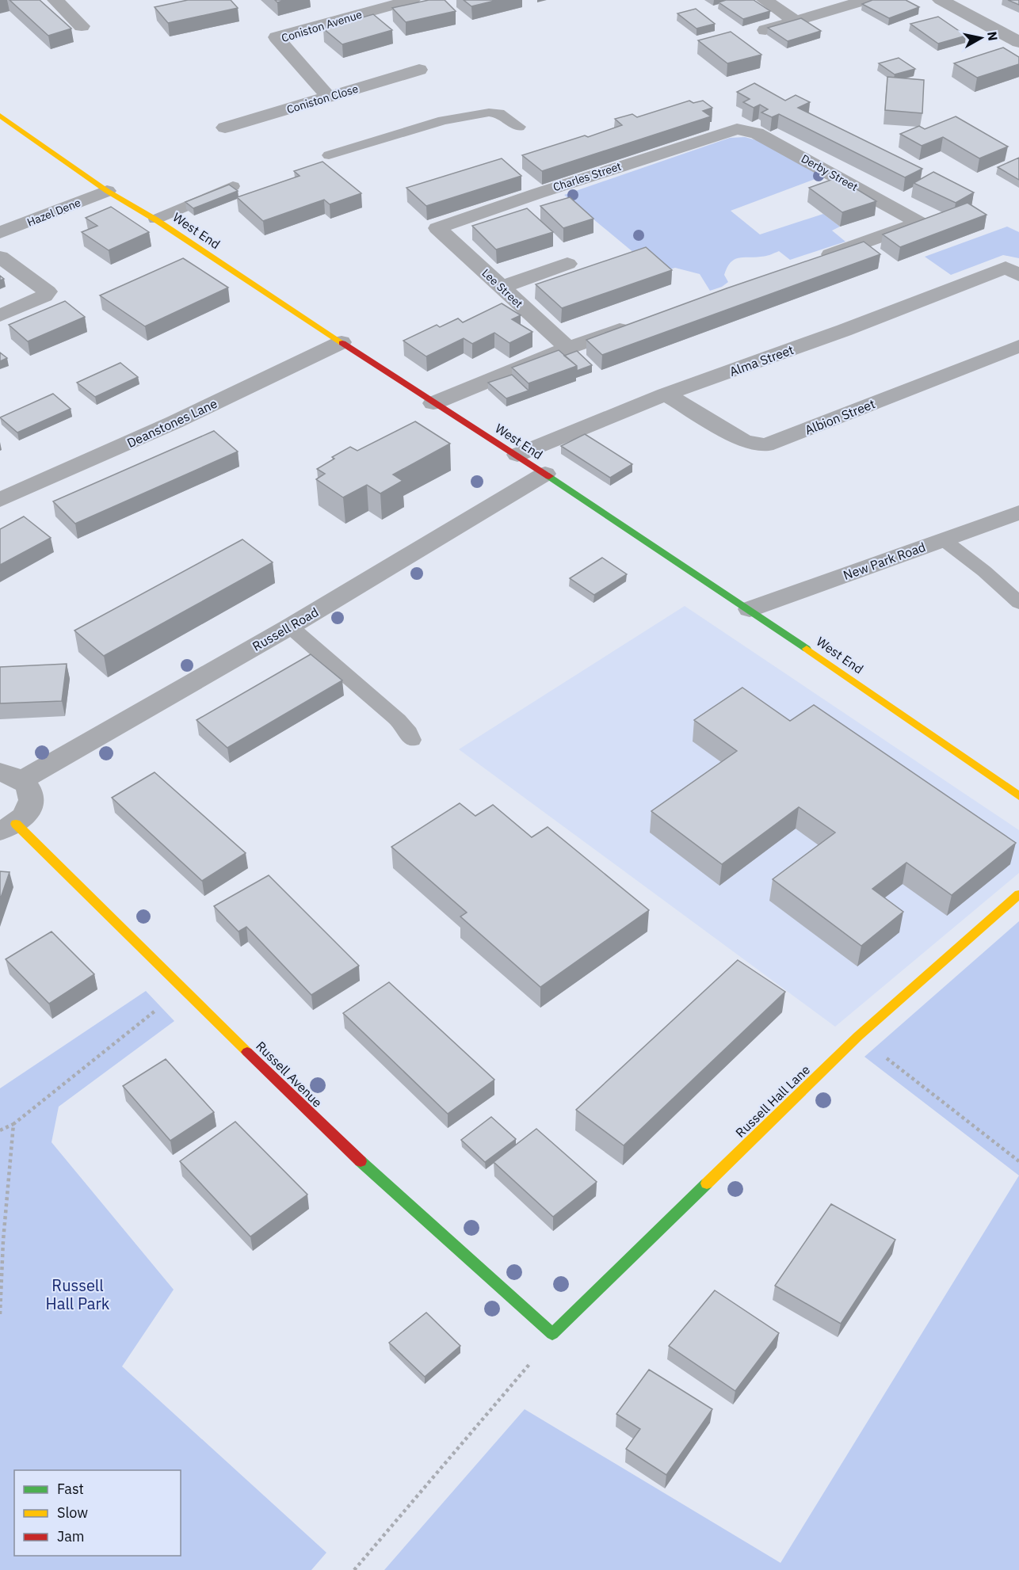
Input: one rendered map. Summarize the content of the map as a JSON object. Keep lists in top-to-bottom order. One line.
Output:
{"streets":{"main road":["West End","Russell Avenue","Russell Hall Lane"],"street":["Coniston Avenue","Coniston Close","Derby Street","Charles Street","Hazel Dene","Lee Street","Alma Street","Albion Street","Deanstones Lane","New Park Road","Russell Road"]},"crossings":[["Coniston Avenue","Coniston Close"],["Derby Street","Charles Street"],["Charles Street","Lee Street"],["Hazel Dene","West End"],["West End","Alma Street"],["West End","Deanstones Lane"],["West End","New Park Road"],["West End","Russell Road"],["Alma Street","Albion Street"],["Russell Road","Russell Avenue"],["Russell Avenue","Russell Hall Lane"]],"parks":["Russell Hall Park"],"legend":["Fast","Slow","Jam"],"north":"right"}
